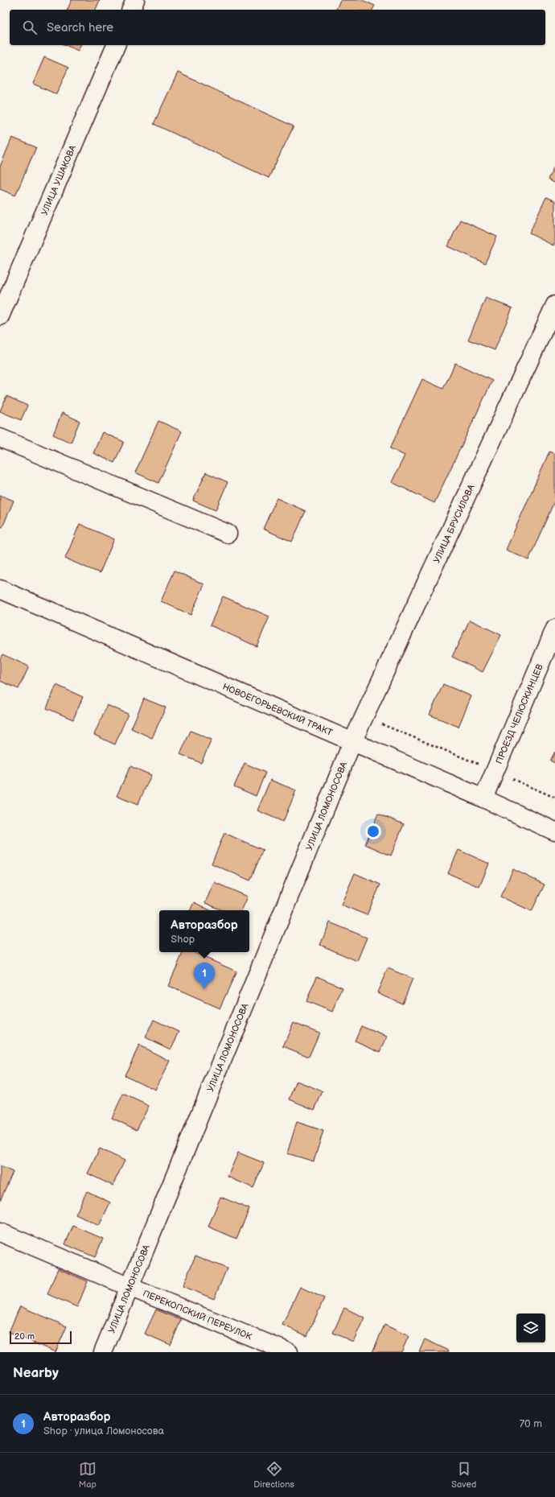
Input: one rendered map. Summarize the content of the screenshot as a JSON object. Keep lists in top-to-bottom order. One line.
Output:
{"streets":{"street":["УЛИЦА УШАКОВА","УЛИЦА БРУСИЛОВА","НОВОЕГОРЬЕВСКИЙ ТРАКТ","ПРОЕЗД ЧЕЛЮСКИНЦЕВ","УЛИЦА ЛОМОНОСОВА","ПЕРЕКОПСКИЙ ПЕРЕУЛОК"]},"crossings":[["УЛИЦА БРУСИЛОВА","НОВОЕГОРЬЕВСКИЙ ТРАКТ"],["УЛИЦА БРУСИЛОВА","УЛИЦА ЛОМОНОСОВА"],["НОВОЕГОРЬЕВСКИЙ ТРАКТ","ПРОЕЗД ЧЕЛЮСКИНЦЕВ"],["НОВОЕГОРЬЕВСКИЙ ТРАКТ","УЛИЦА ЛОМОНОСОВА"],["УЛИЦА ЛОМОНОСОВА","ПЕРЕКОПСКИЙ ПЕРЕУЛОК"]],"scale_bar":"20 m","page":{"search":"Search here","popup":["Авторазбор","Shop"],"pins":"1","scale":"20 m","heading":"Nearby","list":[{"mark":"1","name":"Авторазбор","note":"Shop · улица Ломоносова","value":"70 m"}],"nav":["Map","Directions","Saved"]}}
